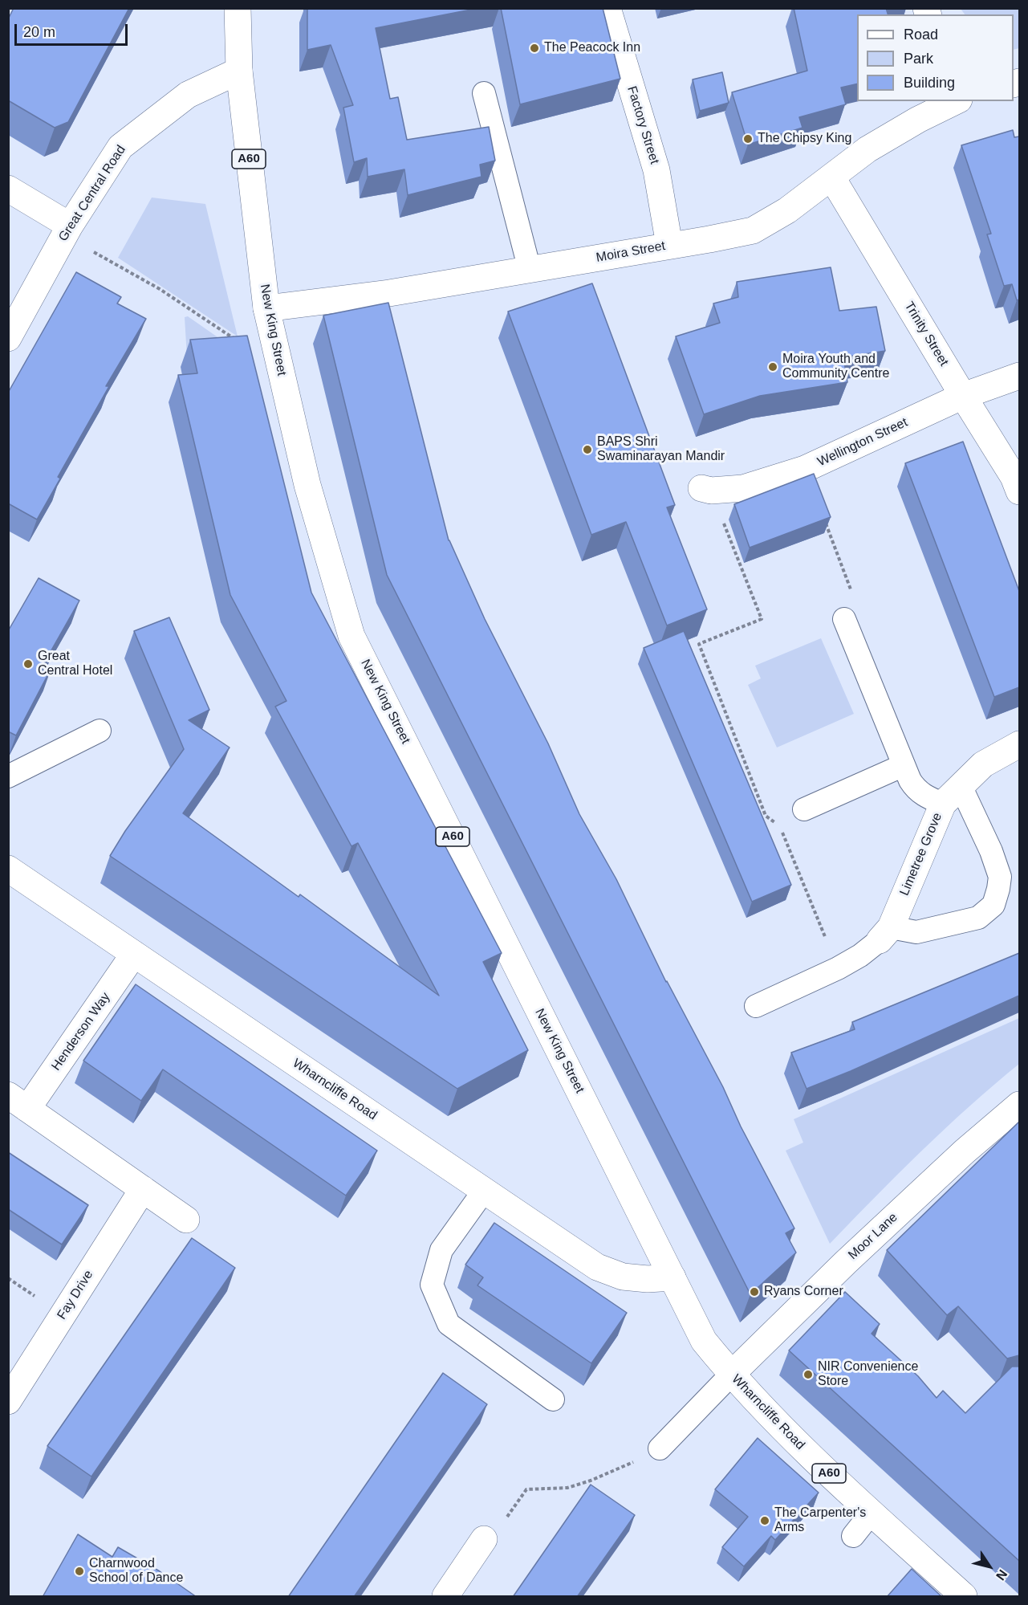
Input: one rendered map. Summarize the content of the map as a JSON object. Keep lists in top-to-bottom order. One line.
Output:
{"streets":{"street":["Factory Street","A60","Great Central Road","Moira Street","New King Street","Trinity Street","Wellington Street","Limetree Grove","Henderson Way","Wharncliffe Road","Moor Lane","Fay Drive"]},"crossings":[["Factory Street","Moira Street"],["Great Central Road","New King Street"],["Moira Street","New King Street"],["Moira Street","Trinity Street"],["New King Street","Wharncliffe Road"],["Trinity Street","Wellington Street"],["Henderson Way","Wharncliffe Road"],["Wharncliffe Road","Moor Lane"]],"places":["The Peacock Inn","The Chipsy King","Moira Youth and Community Centre","BAPS Shri Swaminarayan Mandir","Great Central Hotel","Ryans Corner","NIR Convenience Store","The Carpenter's Arms","Charnwood School of Dance"],"legend":["Road","Park","Building"],"scale_bar":"20 m","north":"bottom right"}
